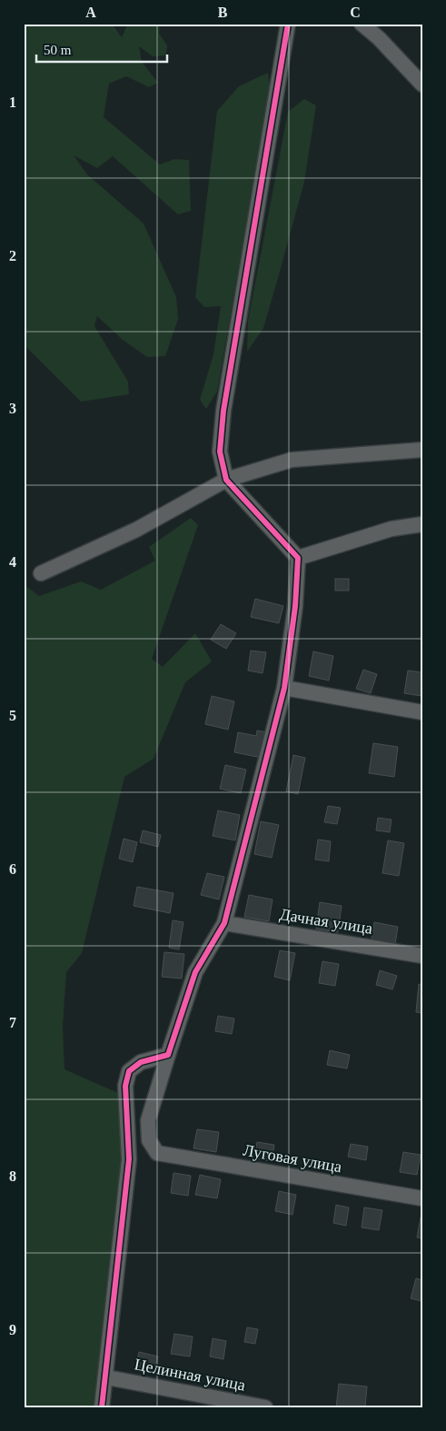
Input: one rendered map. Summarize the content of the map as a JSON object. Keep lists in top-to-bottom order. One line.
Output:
{"streets":{"street":["Дачная улица","Луговая улица","Целинная улица"]},"scale_bar":"50 m","grid":{"columns":["A","B","C"],"rows":["1","2","3","4","5","6","7","8","9"]}}
